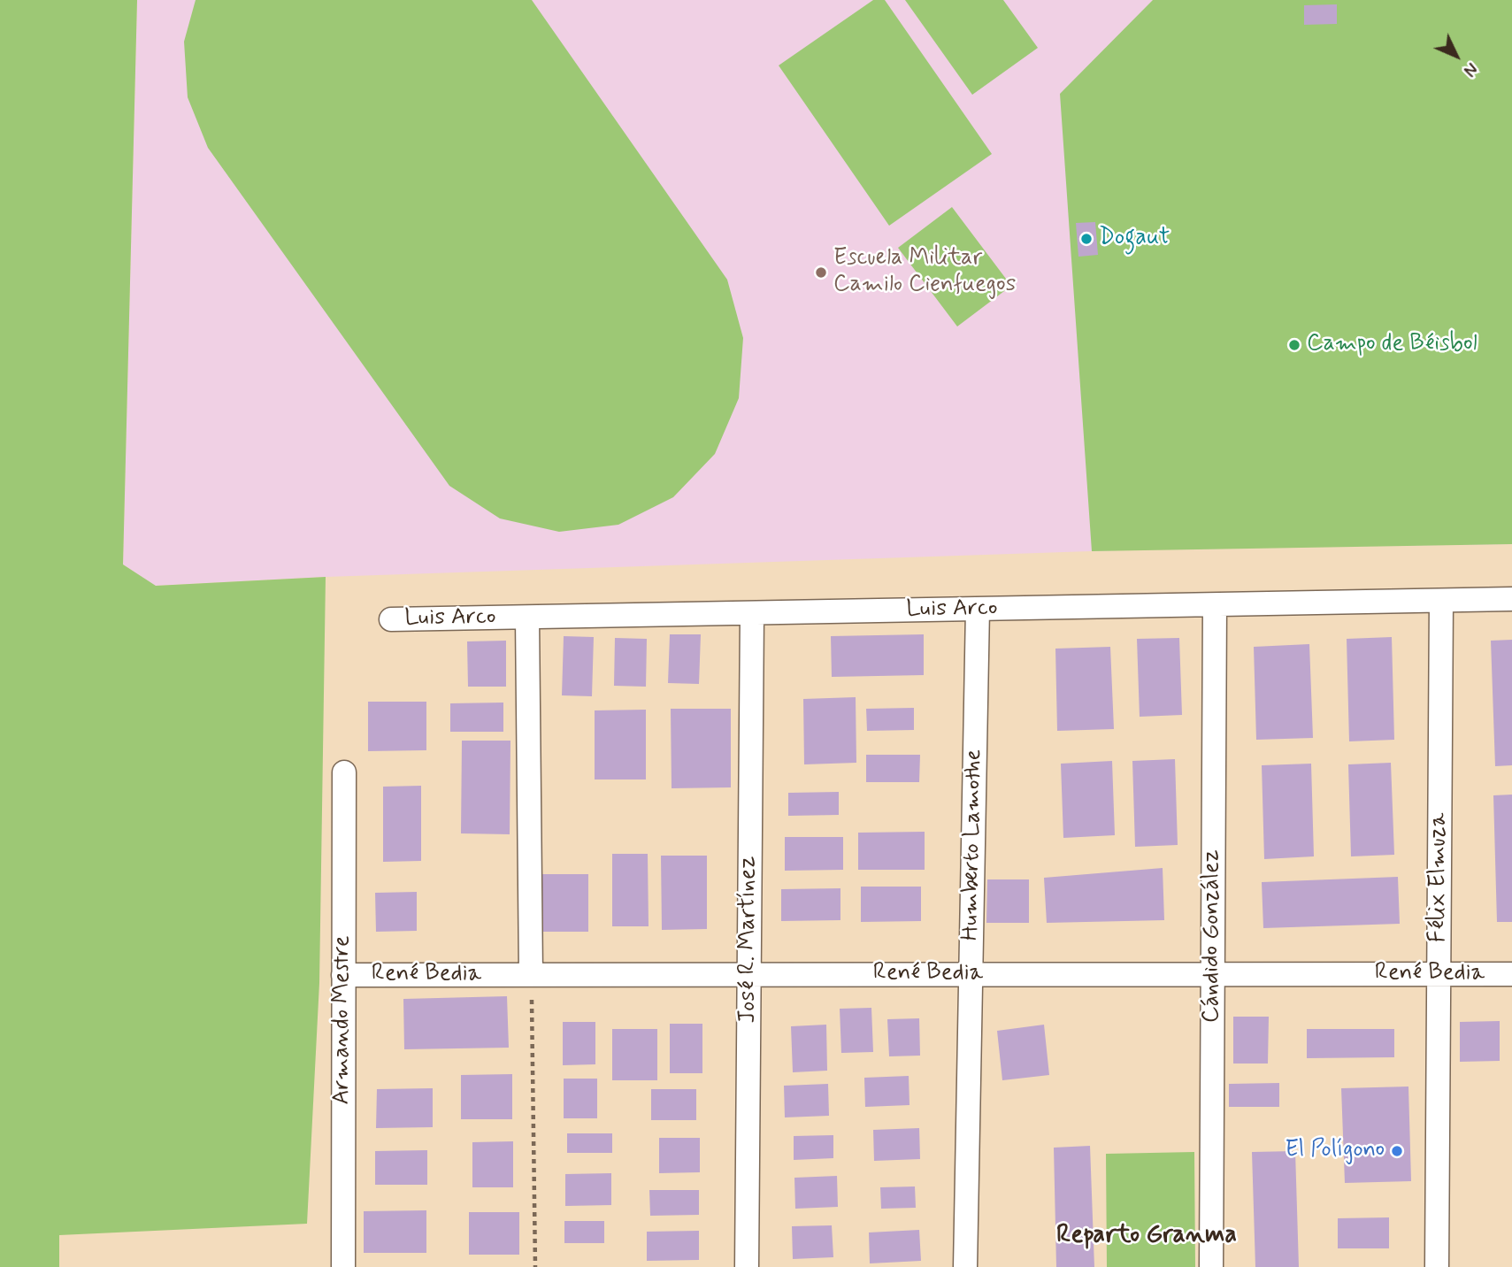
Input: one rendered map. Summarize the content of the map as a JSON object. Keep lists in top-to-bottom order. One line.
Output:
{"streets":{"street":["Luis Arco","Humberto Lamothe","Félix Elmuza","Cándido González","José R. Martínez","René Bedia","Armando Mestre"]},"crossings":[["Luis Arco","Humberto Lamothe"],["Luis Arco","Félix Elmuza"],["Luis Arco","Cándido González"],["Luis Arco","José R. Martínez"],["Humberto Lamothe","René Bedia"],["Félix Elmuza","René Bedia"],["Cándido González","René Bedia"],["José R. Martínez","René Bedia"],["René Bedia","Armando Mestre"]],"districts":["Reparto Granma"],"places":["Dogaut","Escuela Militar Camilo Cienfuegos","Campo de Béisbol","El Polígono"],"north":"bottom right"}
